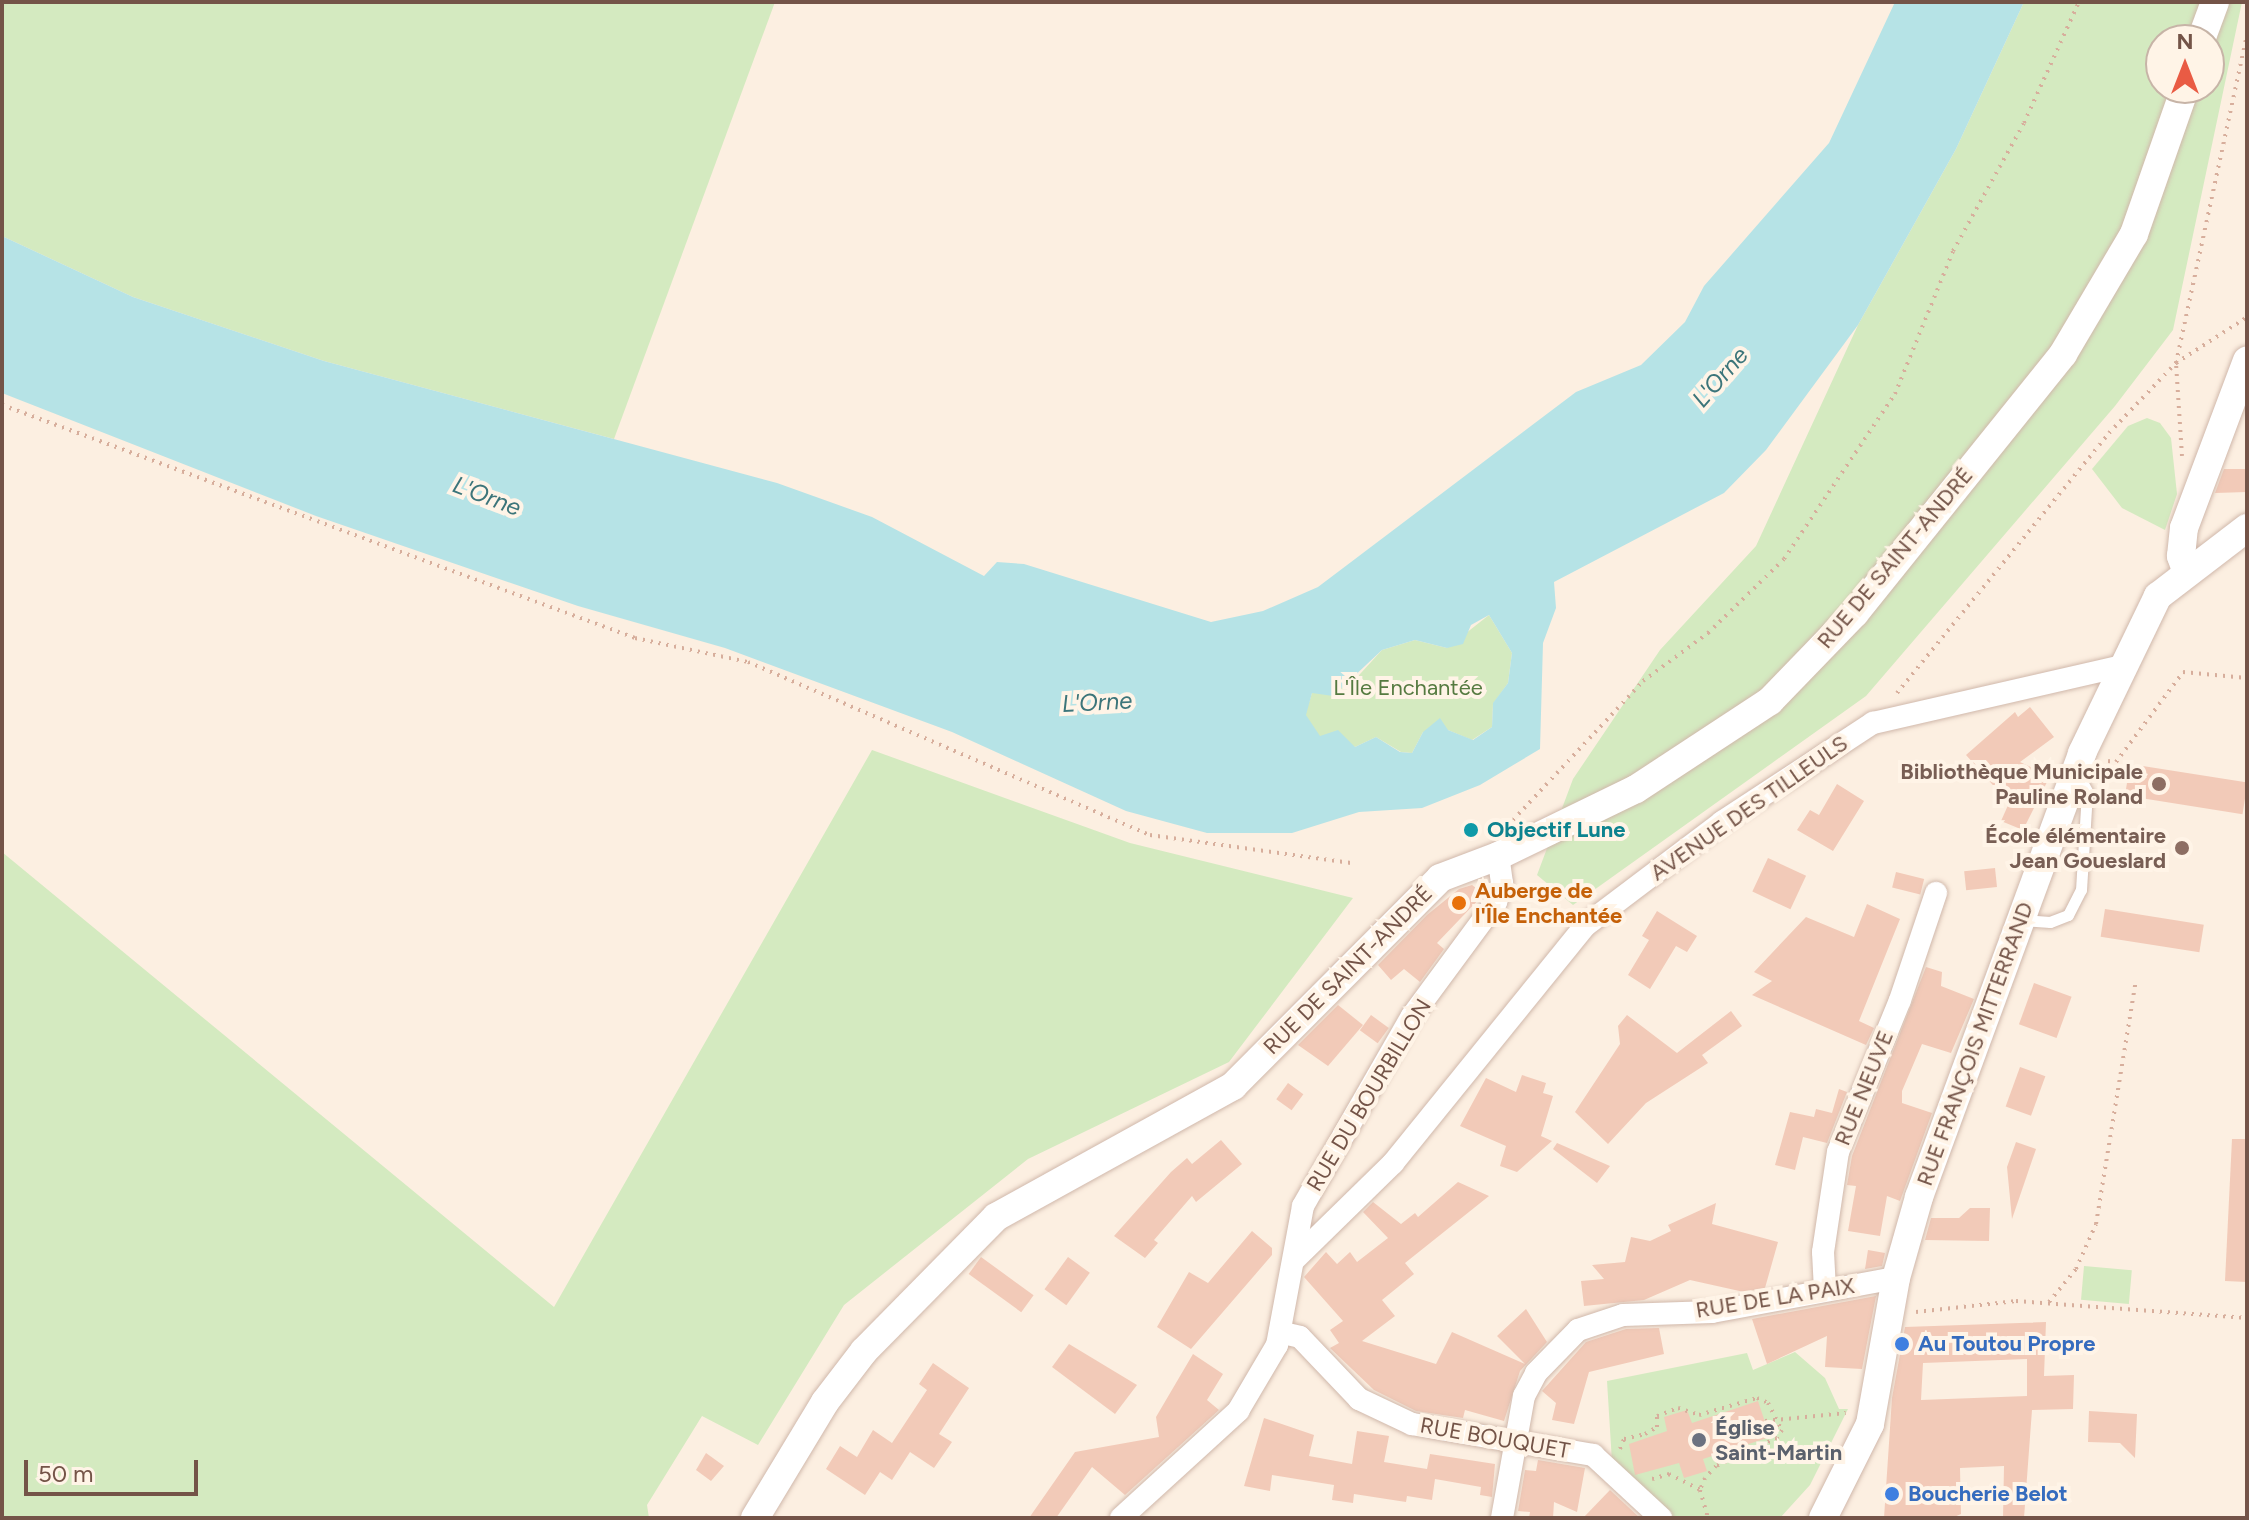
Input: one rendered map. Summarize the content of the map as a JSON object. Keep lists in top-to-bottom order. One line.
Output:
{"streets":{"street":["RUE DE SAINT-ANDRÉ","AVENUE DES TILLEULS","RUE FRANÇOIS MITTERRAND","RUE NEUVE","RUE DU BOURBILLON","RUE DE LA PAIX","RUE BOUQUET"]},"crossings":[["RUE DE SAINT-ANDRÉ","RUE DU BOURBILLON"],["AVENUE DES TILLEULS","RUE FRANÇOIS MITTERRAND"],["AVENUE DES TILLEULS","RUE DU BOURBILLON"],["RUE FRANÇOIS MITTERRAND","RUE DE LA PAIX"],["RUE NEUVE","RUE DE LA PAIX"],["RUE DU BOURBILLON","RUE BOUQUET"],["RUE DE LA PAIX","RUE BOUQUET"]],"water":["L'Orne"],"parks":["L'Île Enchantée"],"places":["Bibliothèque Municipale Pauline Roland","Objectif Lune","École élémentaire Jean Goueslard","Auberge de l'Île Enchantée","Au Toutou Propre","Église Saint-Martin","Boucherie Belot"],"scale_bar":"50 m","north":"top"}
